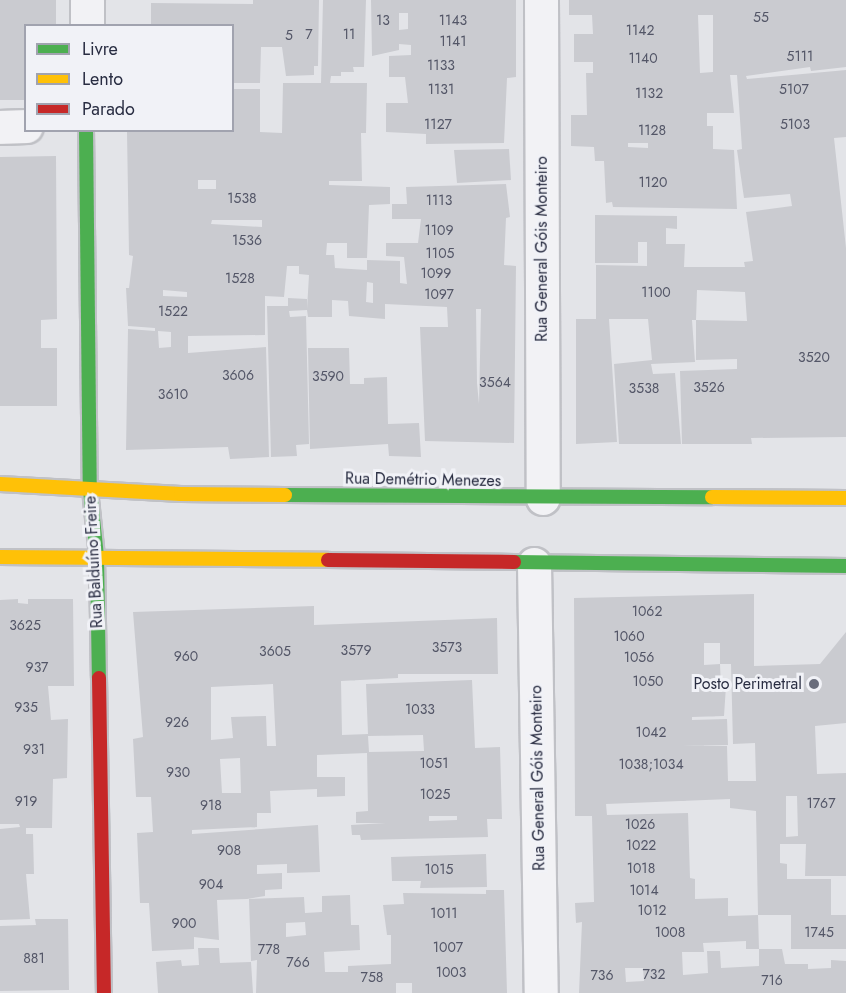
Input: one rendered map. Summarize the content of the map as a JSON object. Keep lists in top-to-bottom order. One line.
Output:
{"streets":{"main road":["Rua Demétrio Menezes","Rua Balduíno Freire"],"street":["Rua General Góis Monteiro"]},"crossings":[["Rua General Góis Monteiro","Rua Demétrio Menezes"],["Rua Demétrio Menezes","Rua Balduíno Freire"]],"places":["Posto Perimetral"],"house_numbers":["55","13","1143","1142","7","11","5","1141","5111","1140","1133","1131","5107","1132","1127","5103","1128","1120","1538","1113","1109","1536","1105","1099","1528","1100","1097","1522","3520","3606","3590","3564","3526","3538","3610","1062","3625","1060","3573","3579","3605","960","1056","937","1050","935","1033","926","1042","931","1051","1038;1034","930","1025","919","1767","918","1026","1022","908","1018","1015","904","1014","1012","1011","900","1008","1745","1007","778","881","766","1003","732","736","758","716"],"legend":["Livre","Lento","Parado"]}
